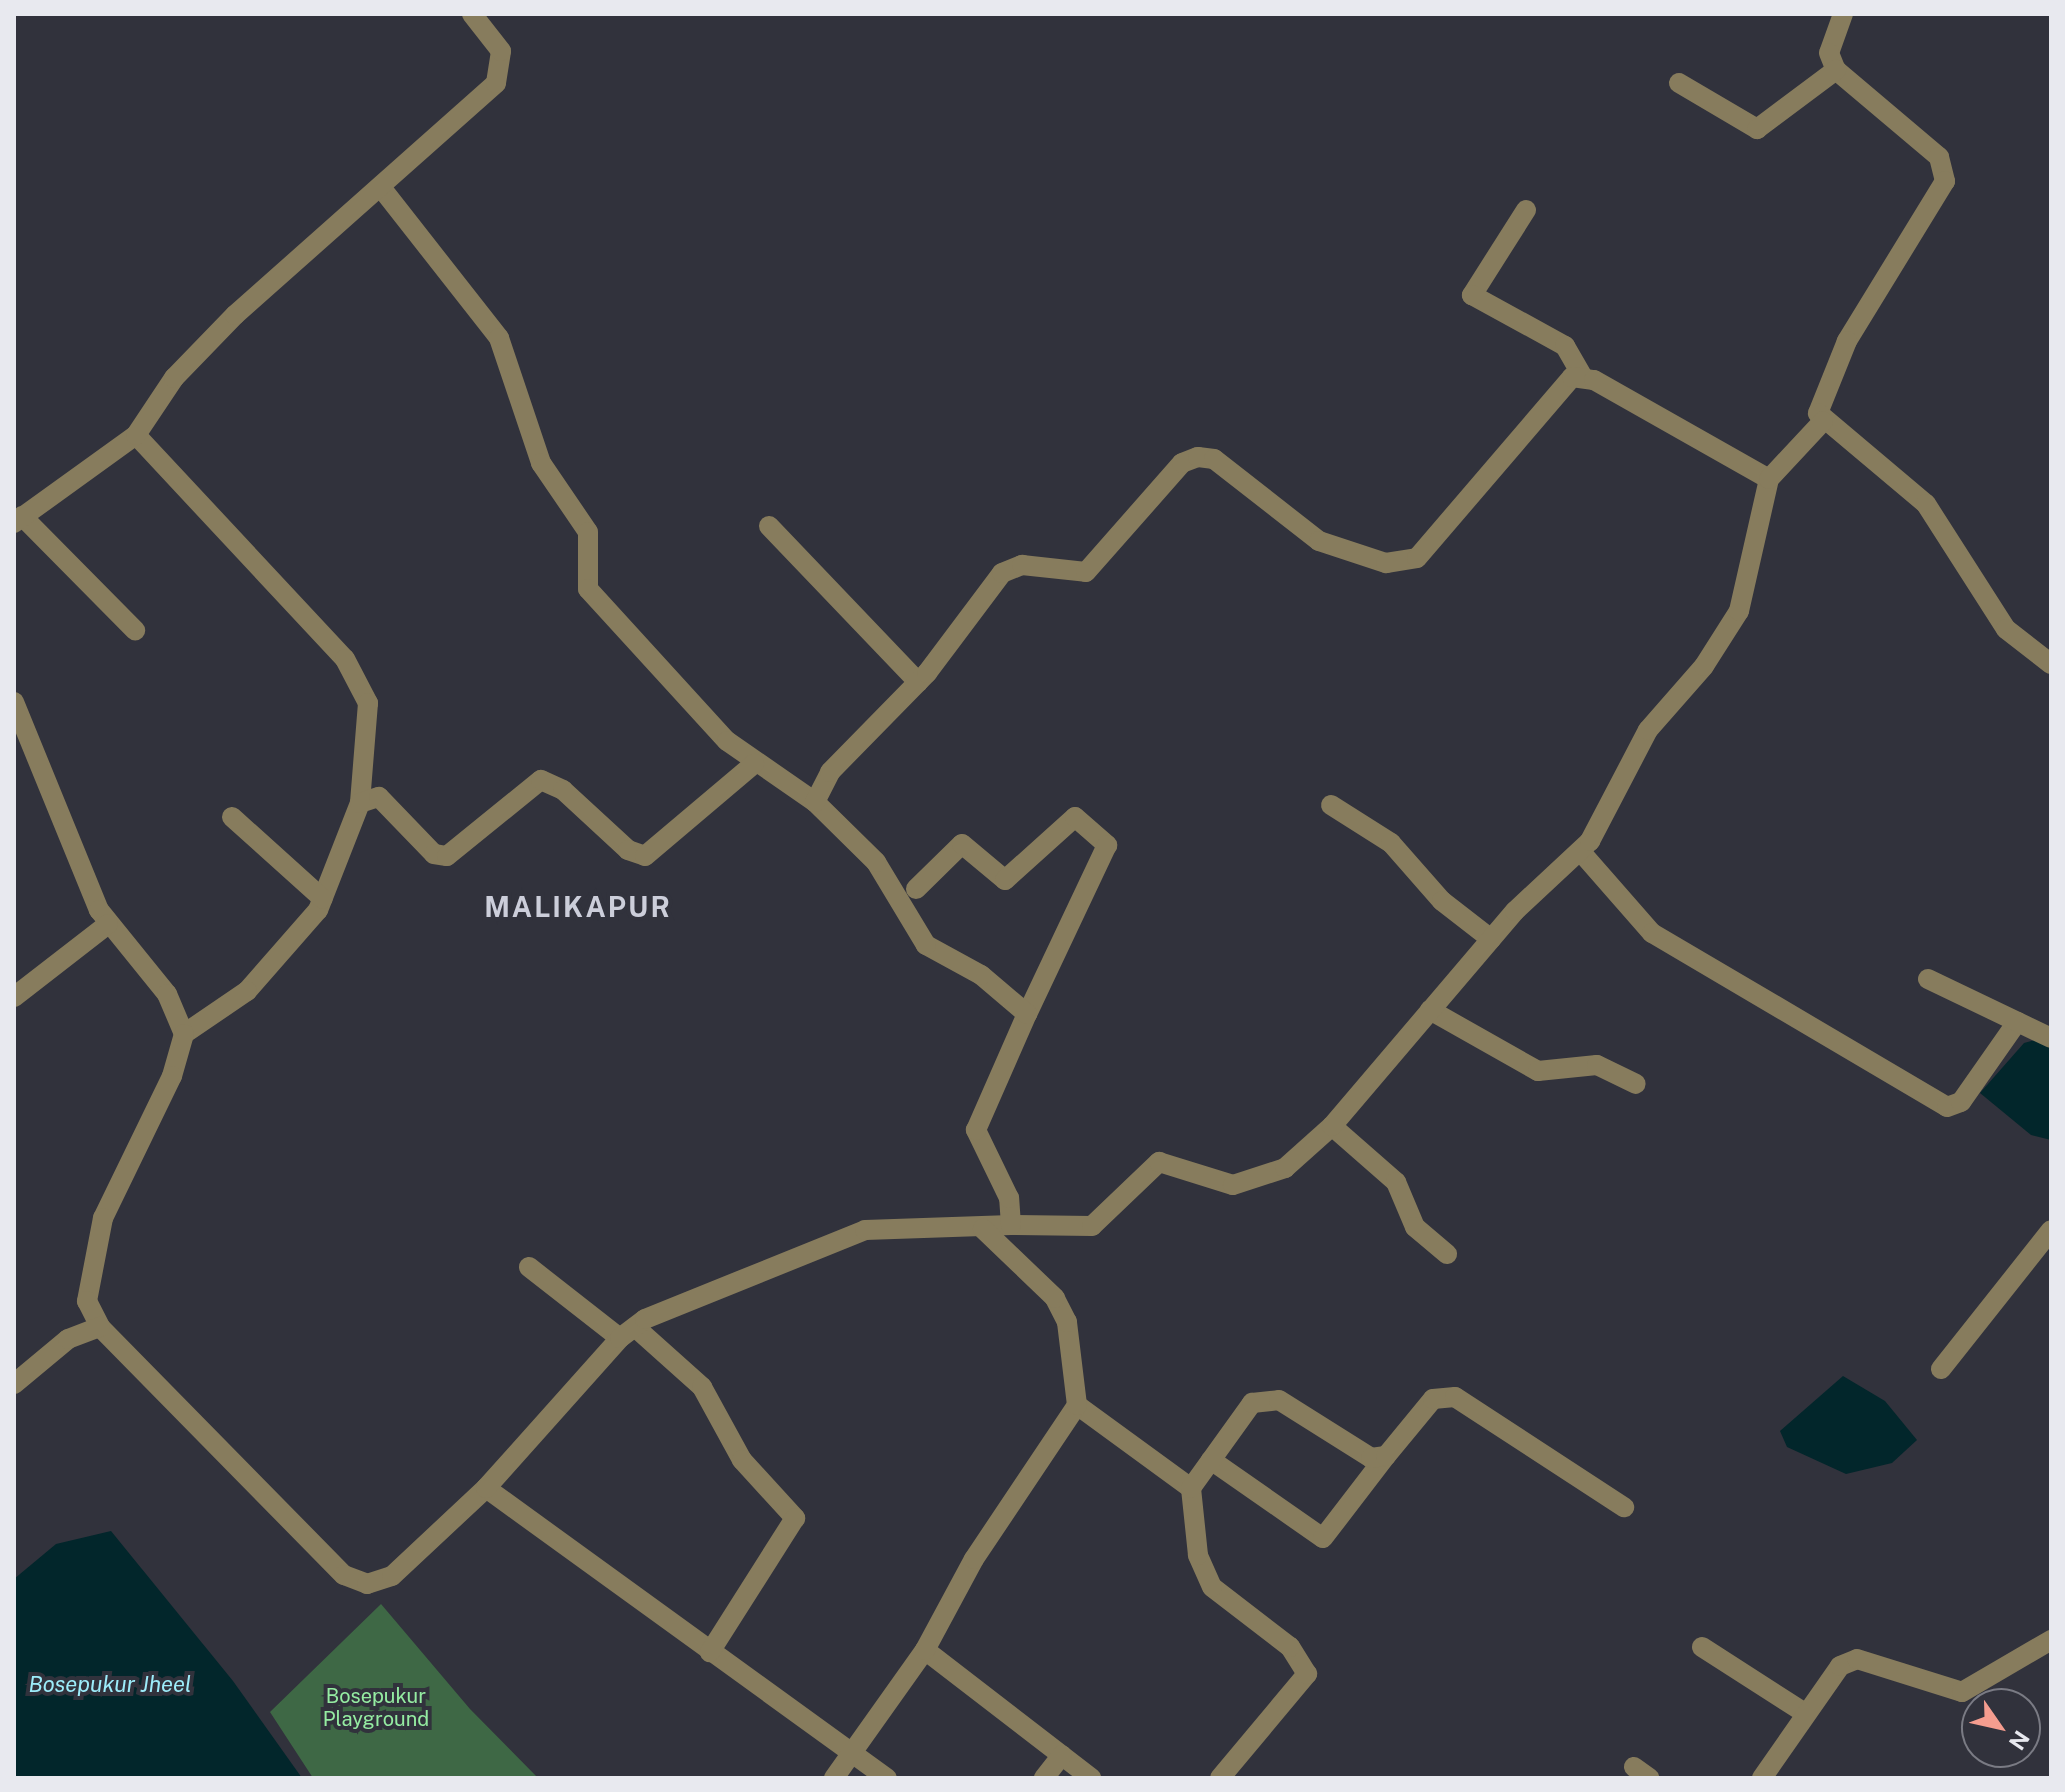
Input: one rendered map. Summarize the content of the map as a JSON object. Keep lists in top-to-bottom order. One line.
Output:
{"districts":["MALIKAPUR"],"water":["Bosepukur Jheel"],"parks":["Bosepukur Playground"],"north":"bottom right"}
